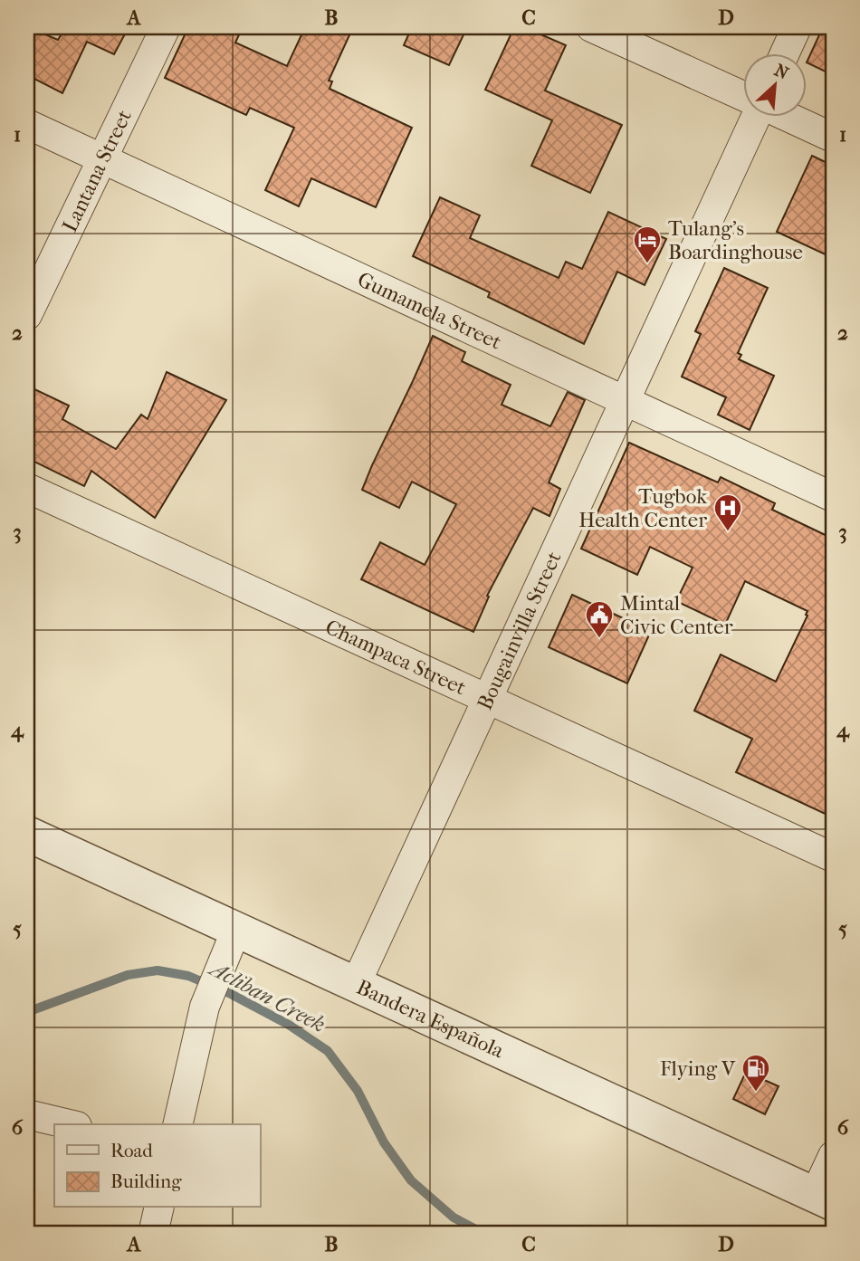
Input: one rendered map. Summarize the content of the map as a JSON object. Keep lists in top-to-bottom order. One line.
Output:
{"streets":{"street":["Lantana Street","Gumamela Street","Bougainvilla Street","Champaca Street","Bandera Española"]},"crossings":[["Lantana Street","Gumamela Street"],["Gumamela Street","Bougainvilla Street"],["Bougainvilla Street","Champaca Street"],["Bougainvilla Street","Bandera Española"]],"water":["Acliban Creek"],"places":{"hotel":["Tulang's Boardinghouse"],"hospital":["Tugbok Health Center"],"public building":["Mintal Civic Center"],"fuel station":["Flying V"]},"legend":["Road","Building"],"north":"top right","grid":{"columns":["A","B","C","D"],"rows":["1","2","3","4","5","6"]}}
